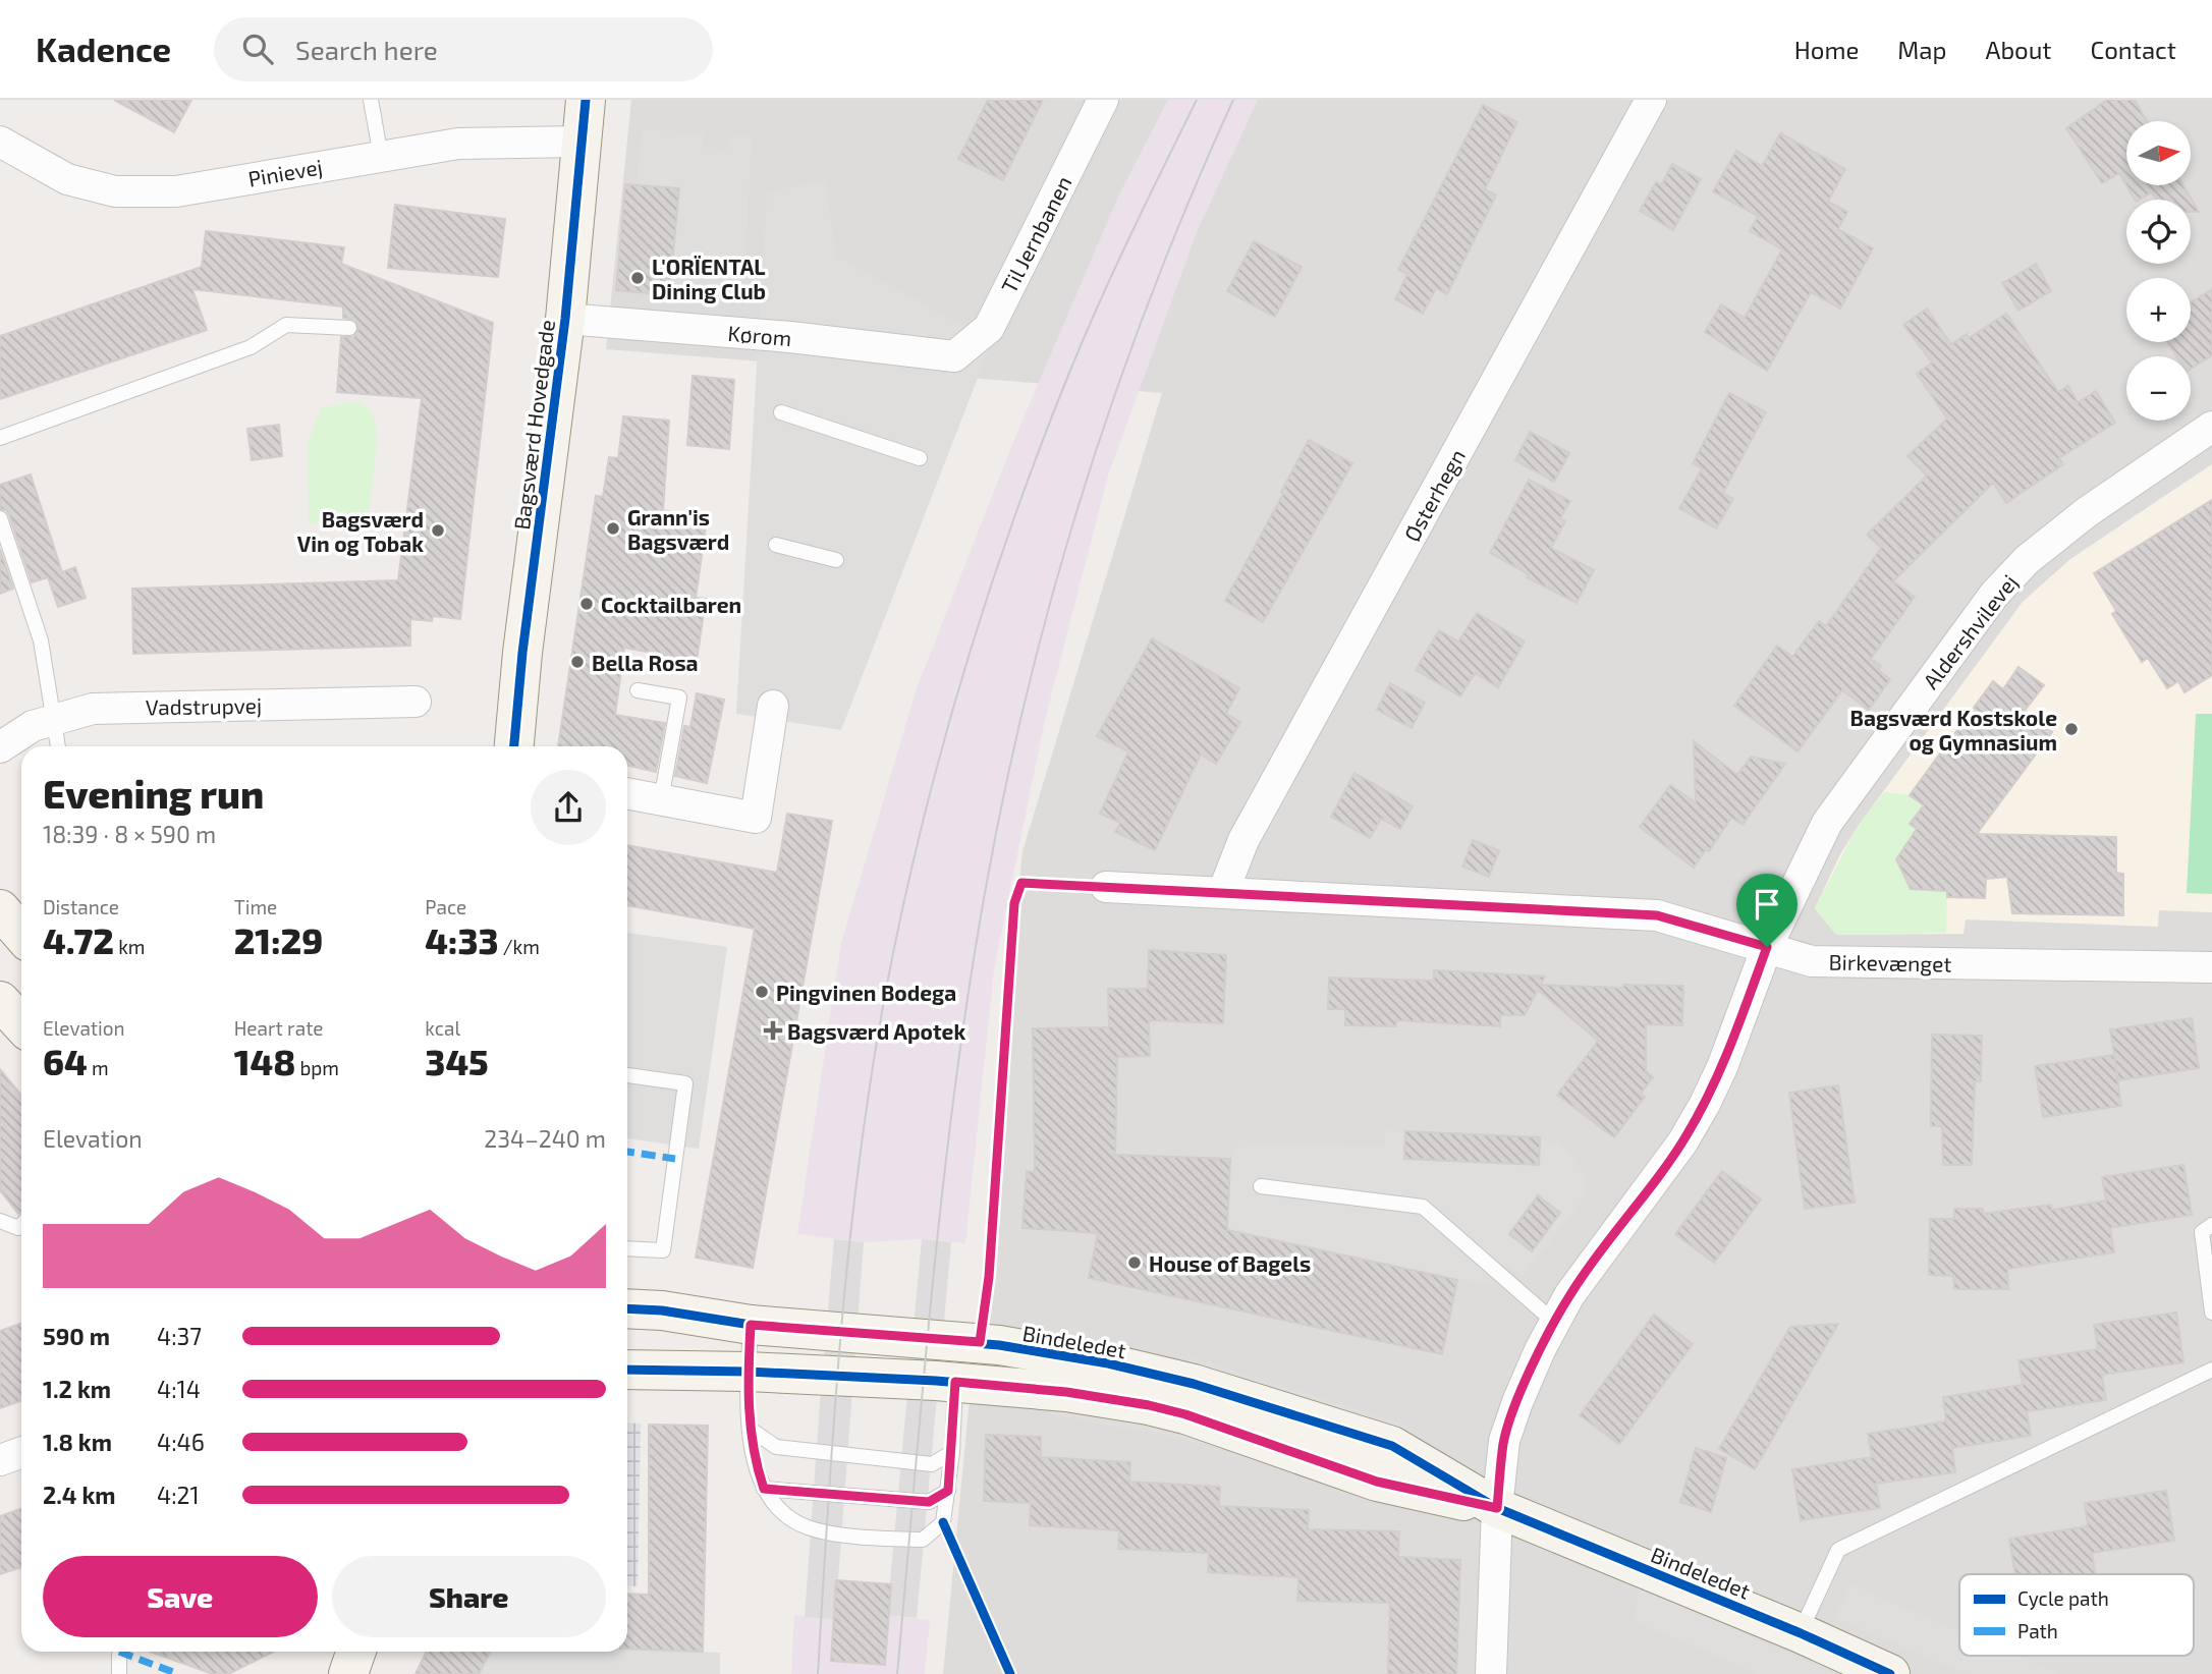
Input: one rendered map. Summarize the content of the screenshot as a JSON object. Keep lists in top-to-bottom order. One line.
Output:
{"streets":{"street":["Pinievej","Til Jernbanen","Kørom","Bagsværd Hovedgade","Østerhegn","Aldershvilevej","Vadstrupvej","Birkevænget","Bindeledet"]},"crossings":[["Pinievej","Bagsværd Hovedgade"],["Til Jernbanen","Kørom"],["Kørom","Bagsværd Hovedgade"],["Østerhegn","Birkevænget"],["Aldershvilevej","Birkevænget"],["Aldershvilevej","Bindeledet"]],"places":{"other":["L'ORÏENTAL Dining Club","Grann'is Bagsværd","Bagsværd Vin og Tobak","Cocktailbaren","Bella Rosa","Bagsværd Kostskole og Gymnasium","Pingvinen Bodega","House of Bagels"],"health":["Bagsværd Apotek"]},"legend":["Cycle path","Path"],"north":"right","page":{"header":"Kadence","search":"Search here","nav":["Home","Map","About","Contact"],"map_buttons":["+","−"],"heading":["Evening run","18:39 · 8 × 590 m"],"stats":[["Distance","4.72 km"],["Time","21:29"],["Pace","4:33 /km"],["Elevation","64 m"],["Heart rate","148 bpm"],["kcal","345"]],"chart":["Elevation","234–240 m"],"list":[{"name":"590 m","note":"4:37"},{"name":"1.2 km","note":"4:14"},{"name":"1.8 km","note":"4:46"},{"name":"2.4 km","note":"4:21"}],"buttons":["Save","Share"]}}
